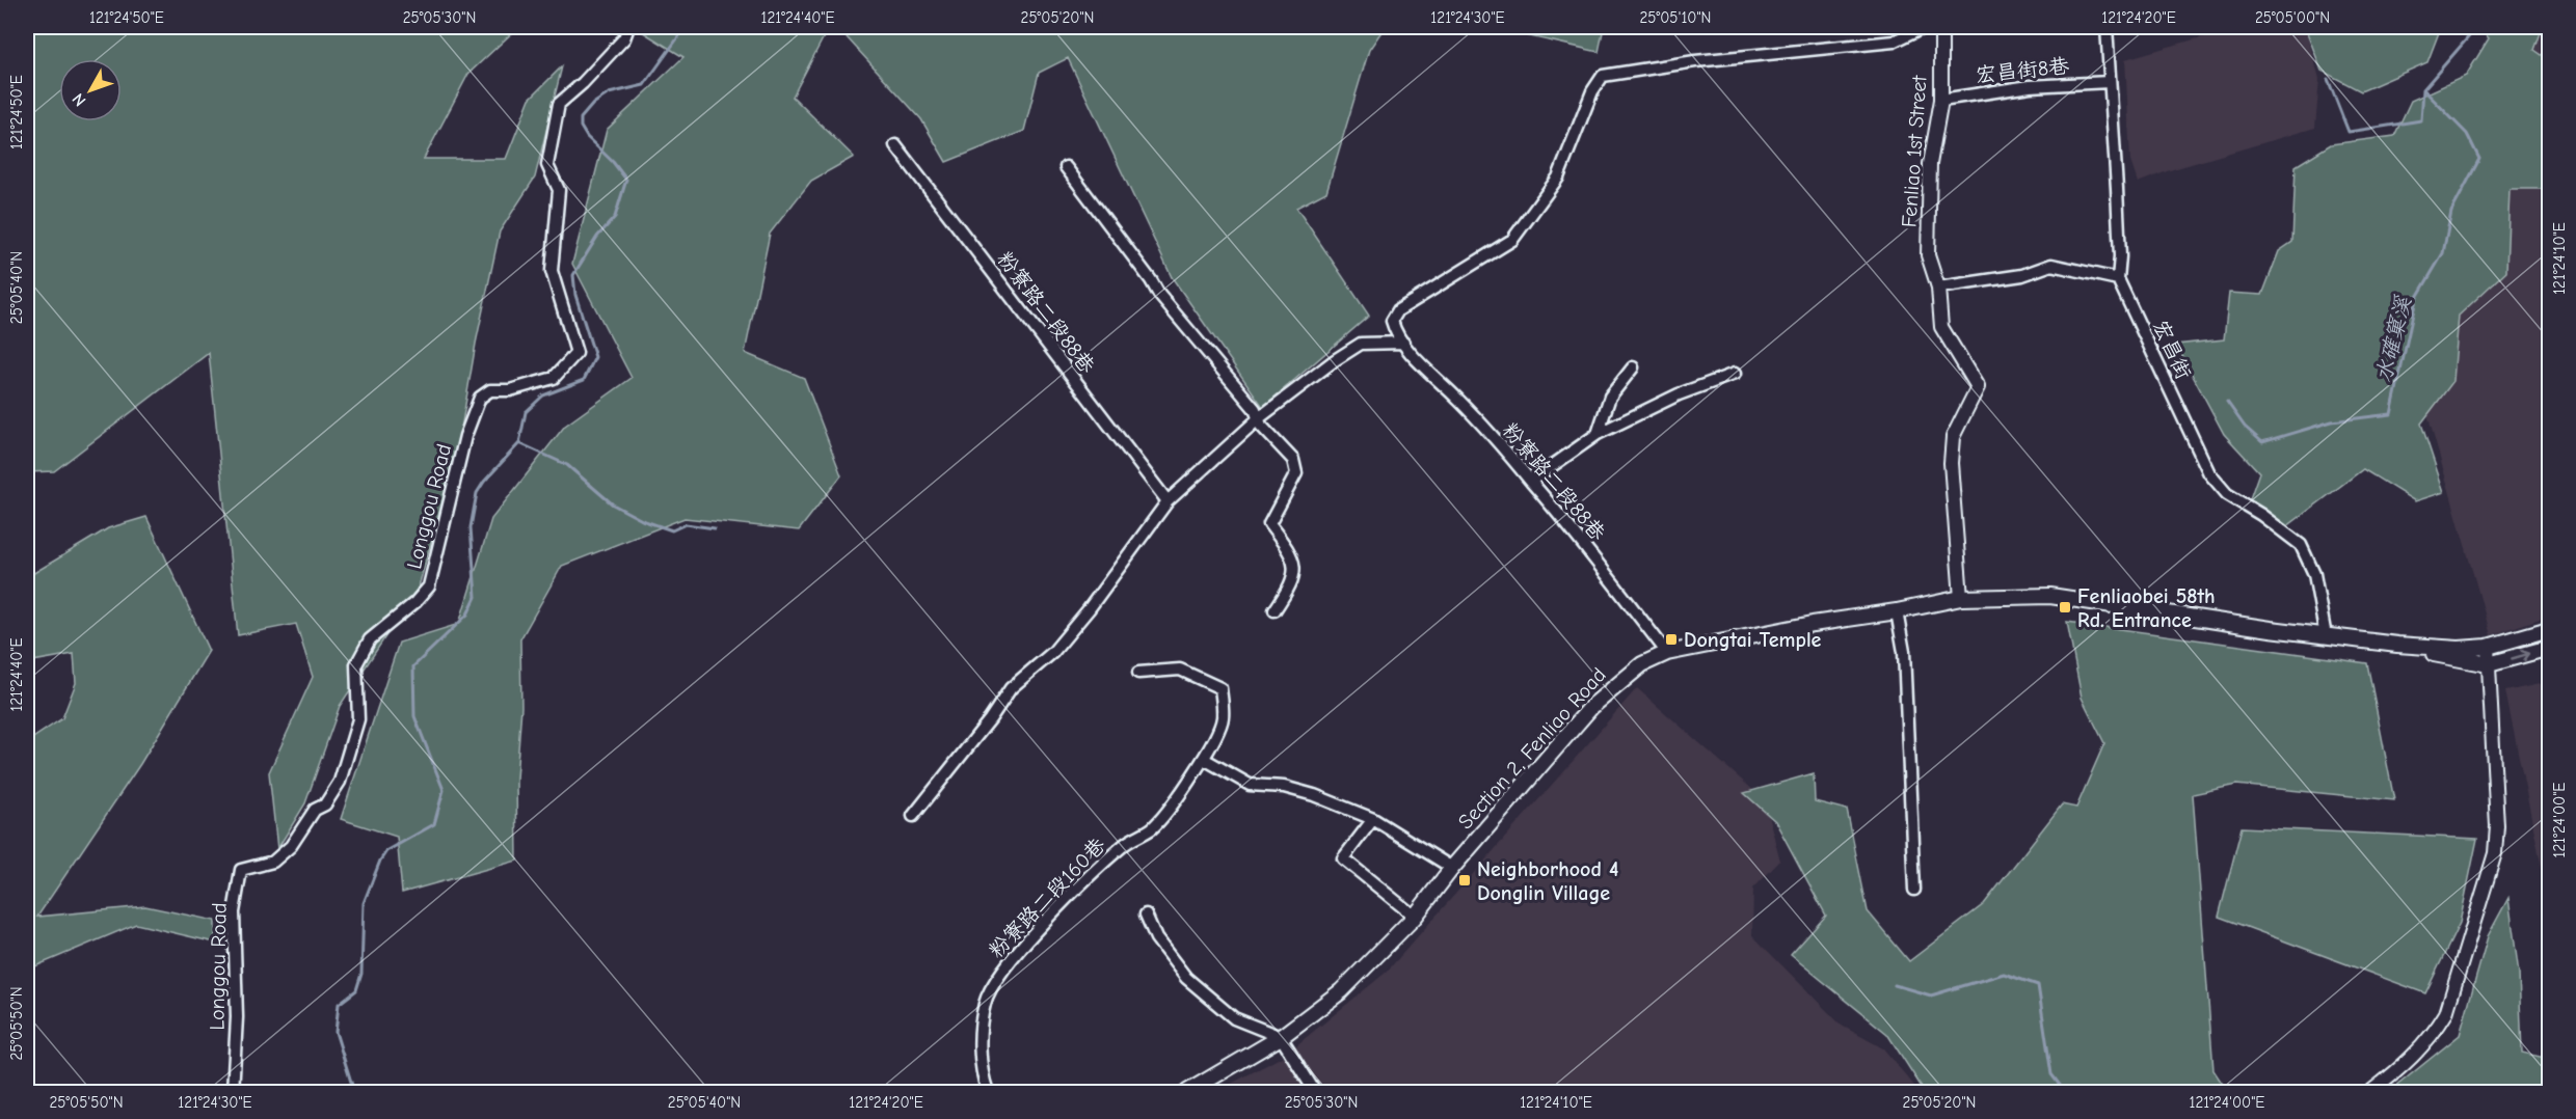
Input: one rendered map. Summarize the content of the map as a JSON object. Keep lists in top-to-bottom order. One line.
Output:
{"streets":{"main road":["Section 2, Fenliao Road"],"street":["宏昌街8巷","Fenliao 1st Street","粉寮路二段88巷","宏昌街","Longgou Road","粉寮路二段160巷"]},"crossings":[["宏昌街8巷","Fenliao 1st Street"],["宏昌街8巷","宏昌街"],["Fenliao 1st Street","Section 2, Fenliao Road"],["粉寮路二段88巷","Section 2, Fenliao Road"],["宏昌街","Section 2, Fenliao Road"]],"water":["水確窠溪"],"places":{"transit":["Fenliaobei 58th Rd. Entrance","Dongtai Temple","Neighborhood 4 Donglin Village"]},"north":"bottom left","coordinates":["121°24'50\"E","25°05'30\"N","121°24'40\"E","25°05'20\"N","121°24'30\"E","25°05'10\"N","121°24'20\"E","25°05'00\"N","121°24'10\"E","25°05'40\"N","121°24'00\"E","25°05'50\"N"]}
